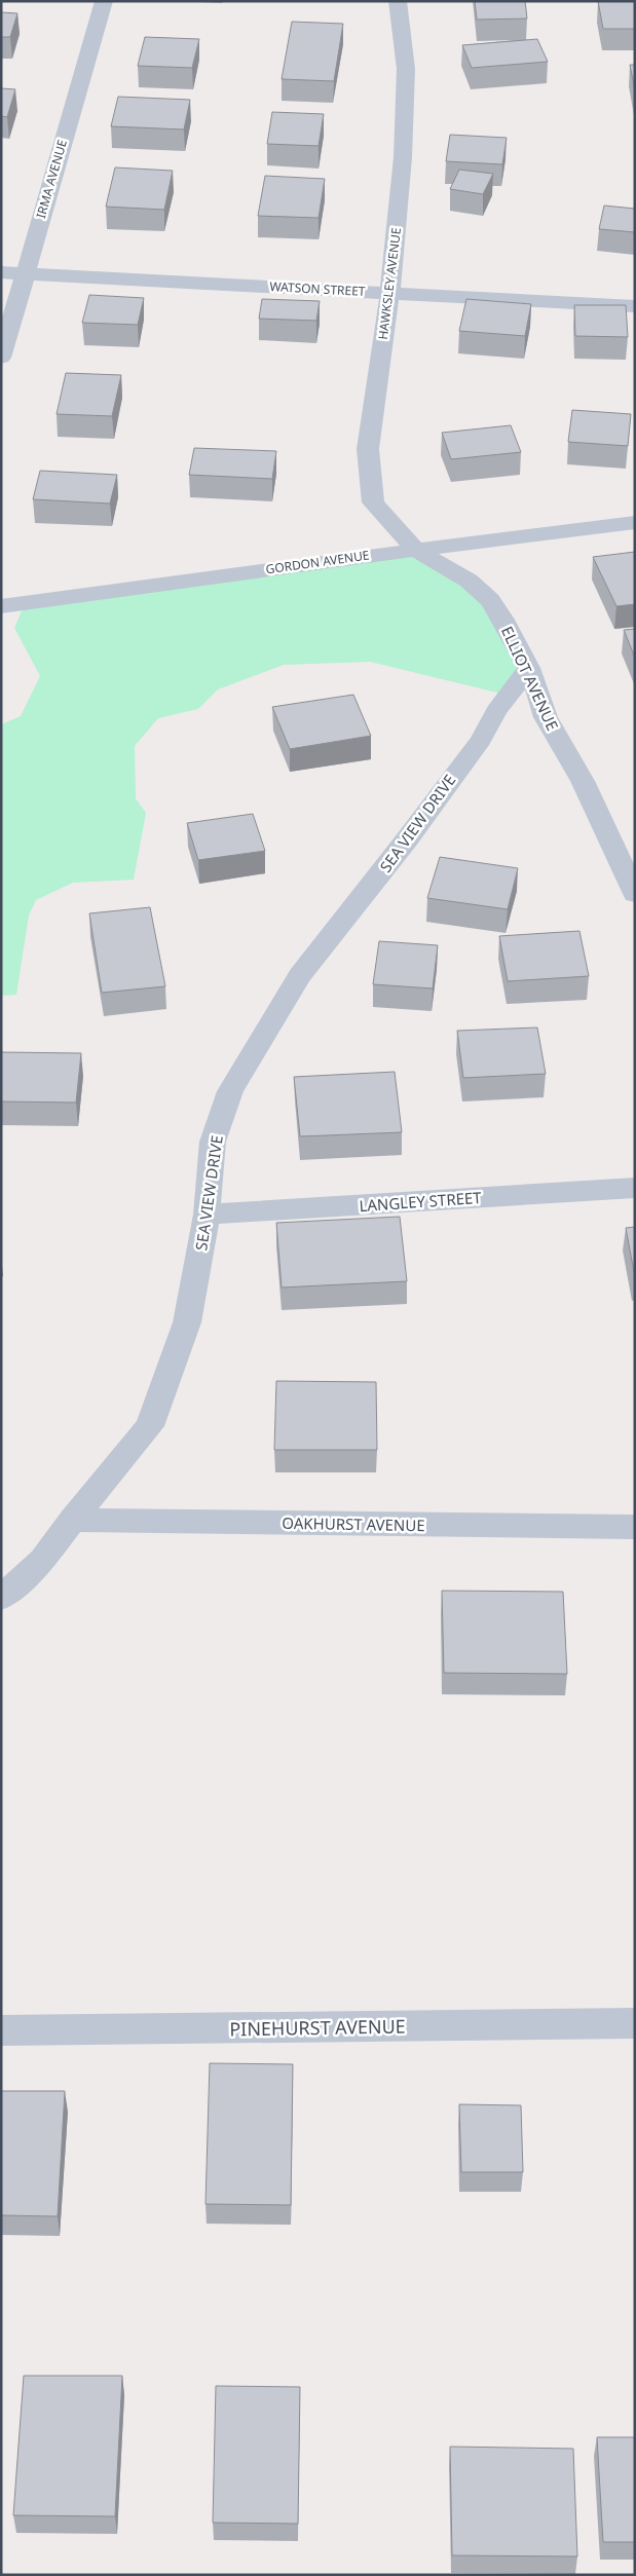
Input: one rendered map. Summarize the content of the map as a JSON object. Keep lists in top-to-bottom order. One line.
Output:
{"streets":{"street":["IRMA AVENUE","HAWKSLEY AVENUE","WATSON STREET","GORDON AVENUE","ELLIOT AVENUE","SEA VIEW DRIVE","LANGLEY STREET","OAKHURST AVENUE","PINEHURST AVENUE"]},"crossings":[["IRMA AVENUE","WATSON STREET"],["HAWKSLEY AVENUE","WATSON STREET"],["HAWKSLEY AVENUE","GORDON AVENUE"],["HAWKSLEY AVENUE","ELLIOT AVENUE"],["GORDON AVENUE","ELLIOT AVENUE"],["ELLIOT AVENUE","SEA VIEW DRIVE"],["SEA VIEW DRIVE","LANGLEY STREET"],["SEA VIEW DRIVE","OAKHURST AVENUE"]]}
